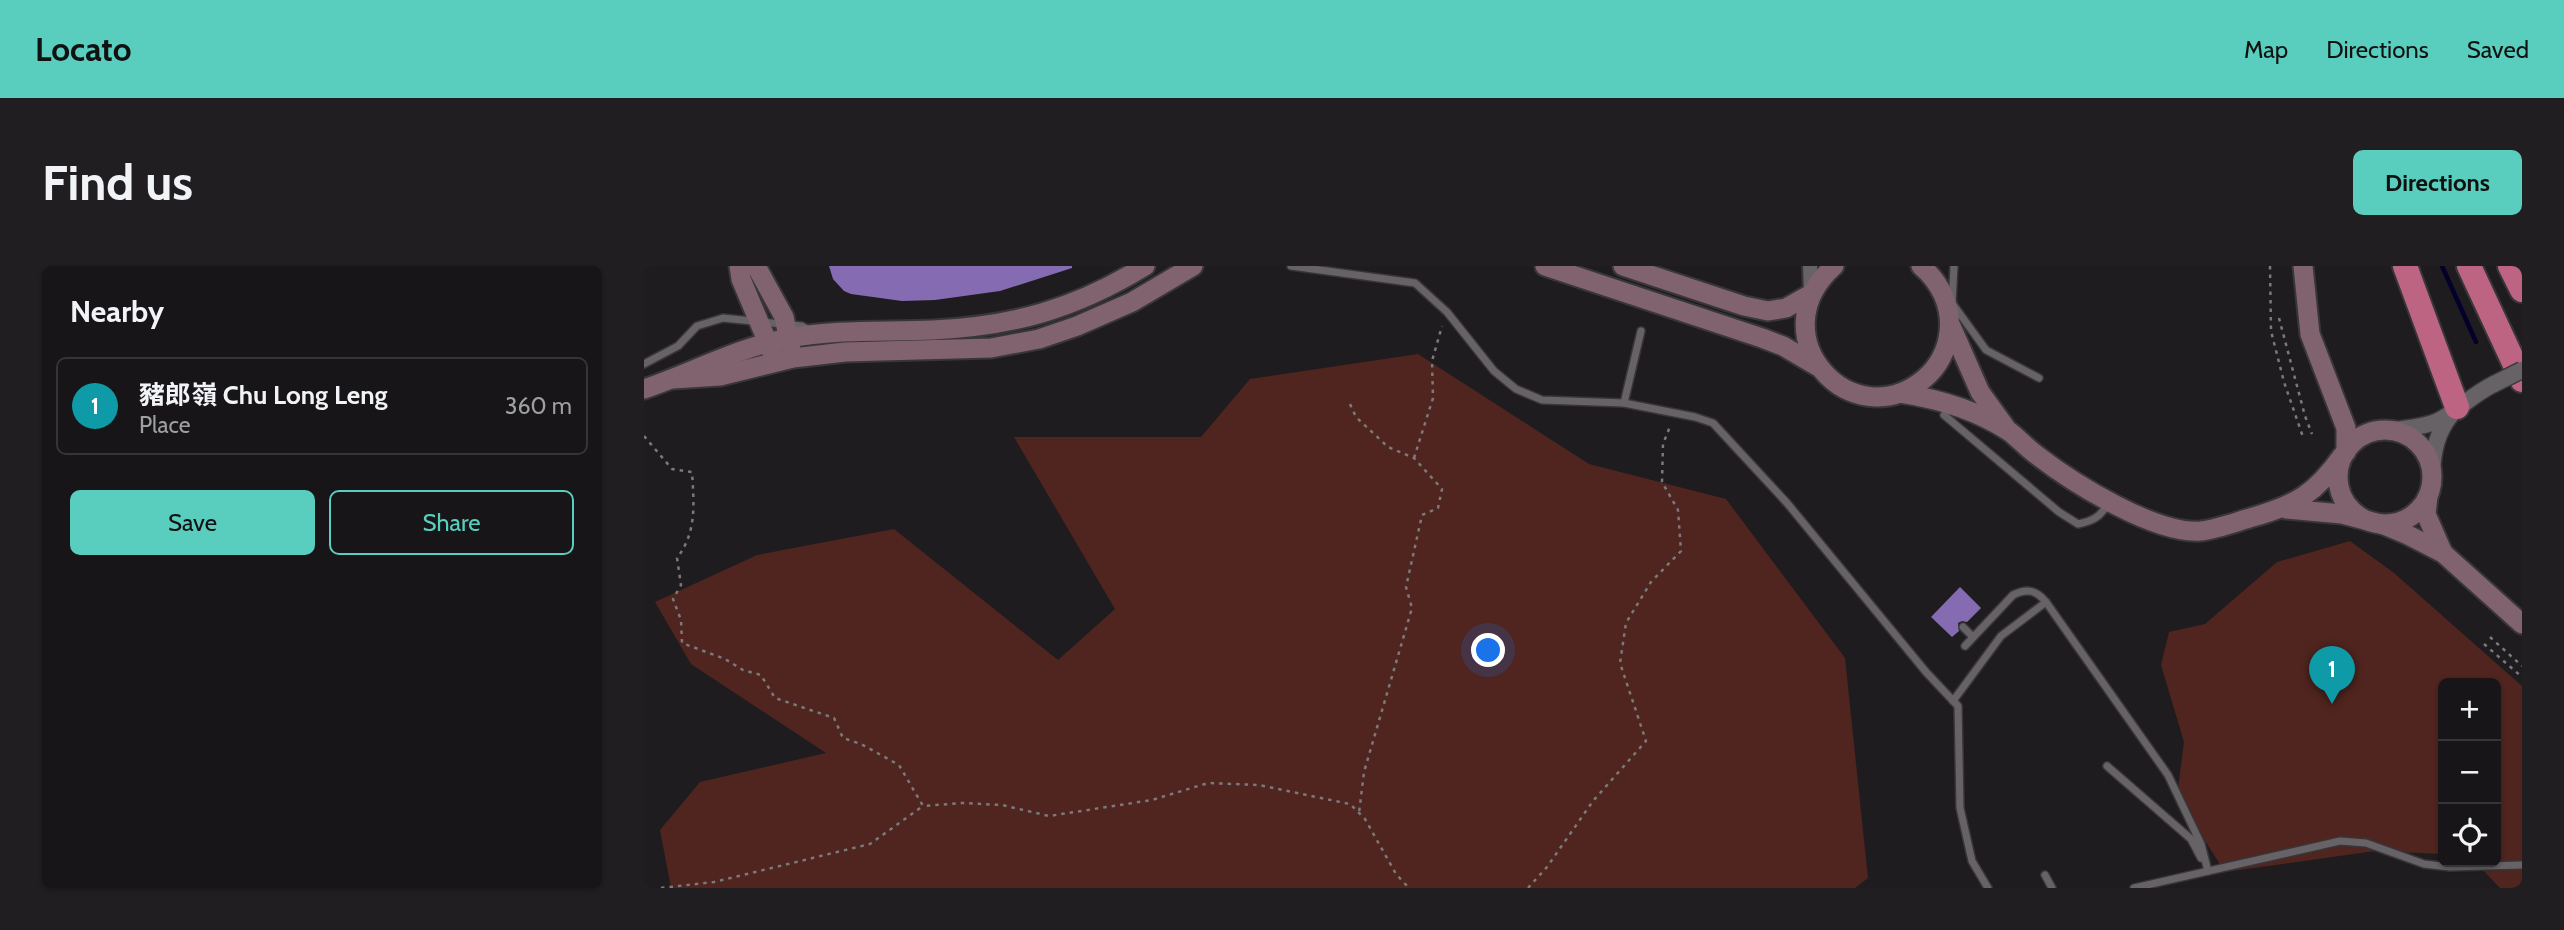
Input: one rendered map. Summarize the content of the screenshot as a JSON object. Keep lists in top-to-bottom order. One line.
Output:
{"page":{"header":"Locato","nav":["Map","Directions","Saved"],"buttons":["Directions",["Save","Share"]],"title":"Find us","heading":"Nearby","list":[{"mark":"1","name":"豬郎嶺 Chu Long Leng","note":"Place","value":"360 m"}],"pins":"1","map_buttons":["+","−"]}}
